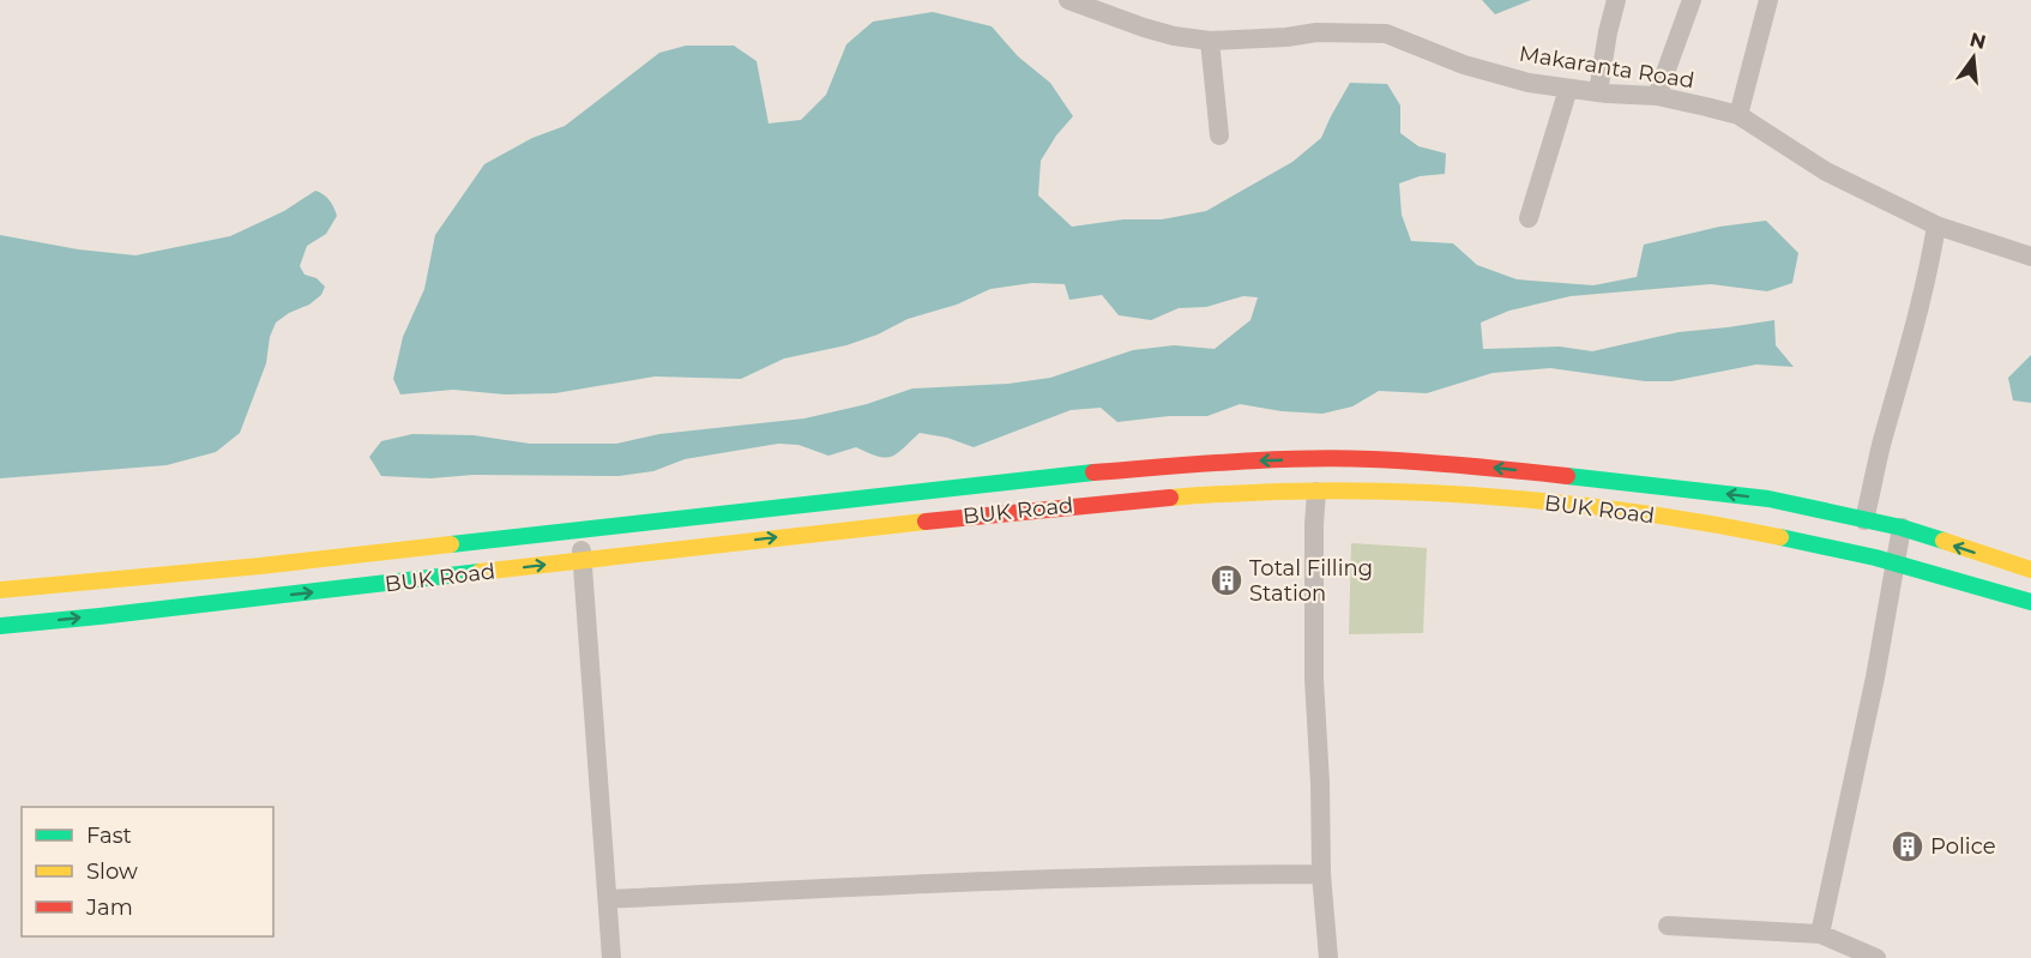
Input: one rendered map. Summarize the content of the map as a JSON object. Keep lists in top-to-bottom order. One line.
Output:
{"streets":{"main road":["BUK Road"],"street":["Makaranta Road"]},"places":{"building":["Total Filling Station","Police"]},"legend":["Fast","Slow","Jam"],"north":"top"}
